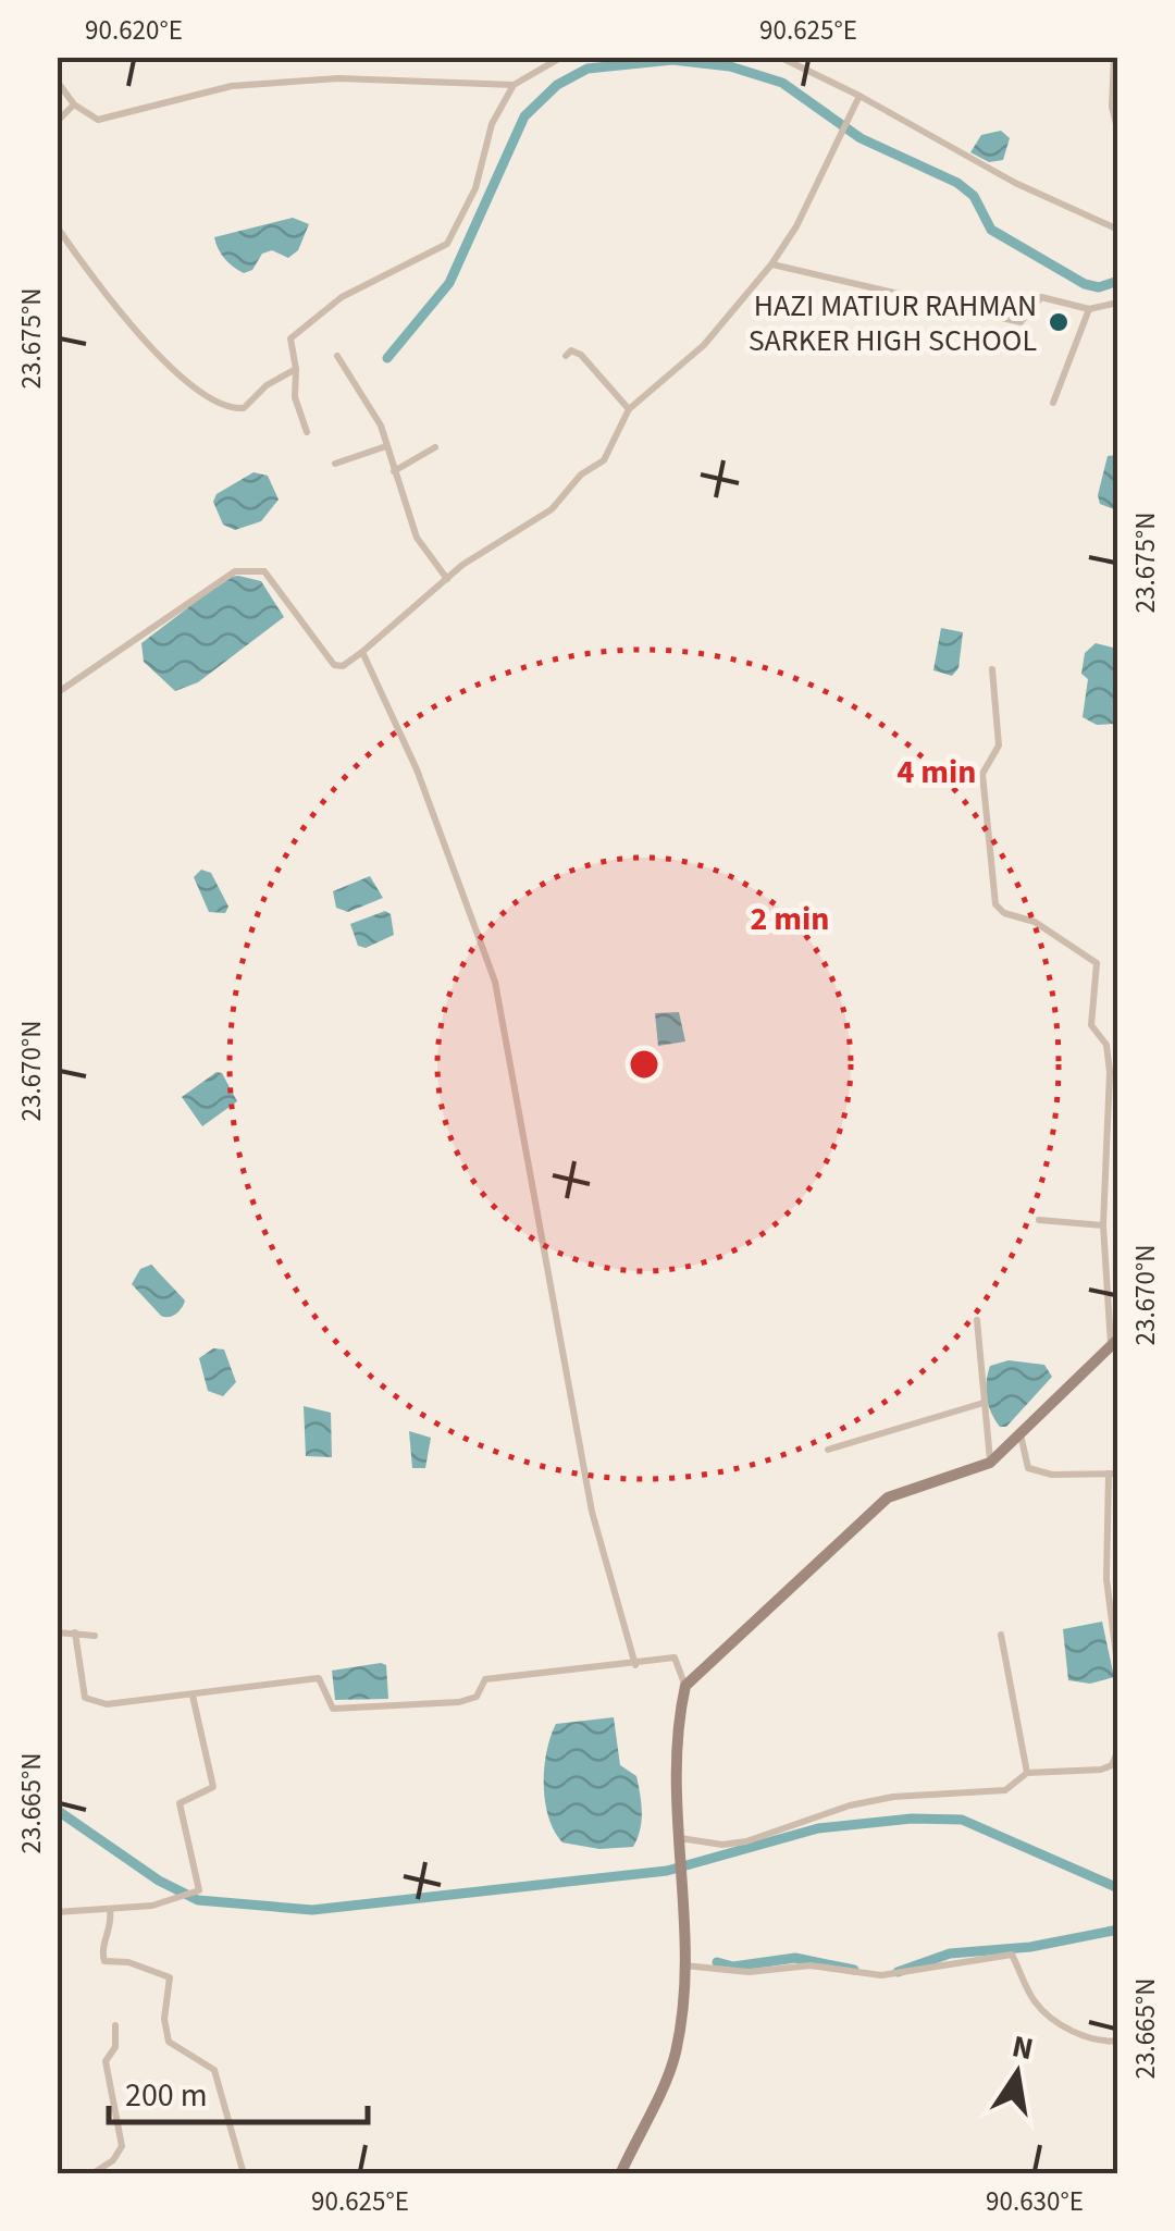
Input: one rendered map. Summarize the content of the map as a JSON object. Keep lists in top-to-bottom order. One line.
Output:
{"places":["HAZI MATIUR RAHMAN SARKER HIGH SCHOOL"],"scale_bar":"200 m","north":"top","coordinates":["90.620°E","90.625°E","23.675°N","23.670°N","23.665°N","90.630°E"],"rings":["4 min","2 min"]}
